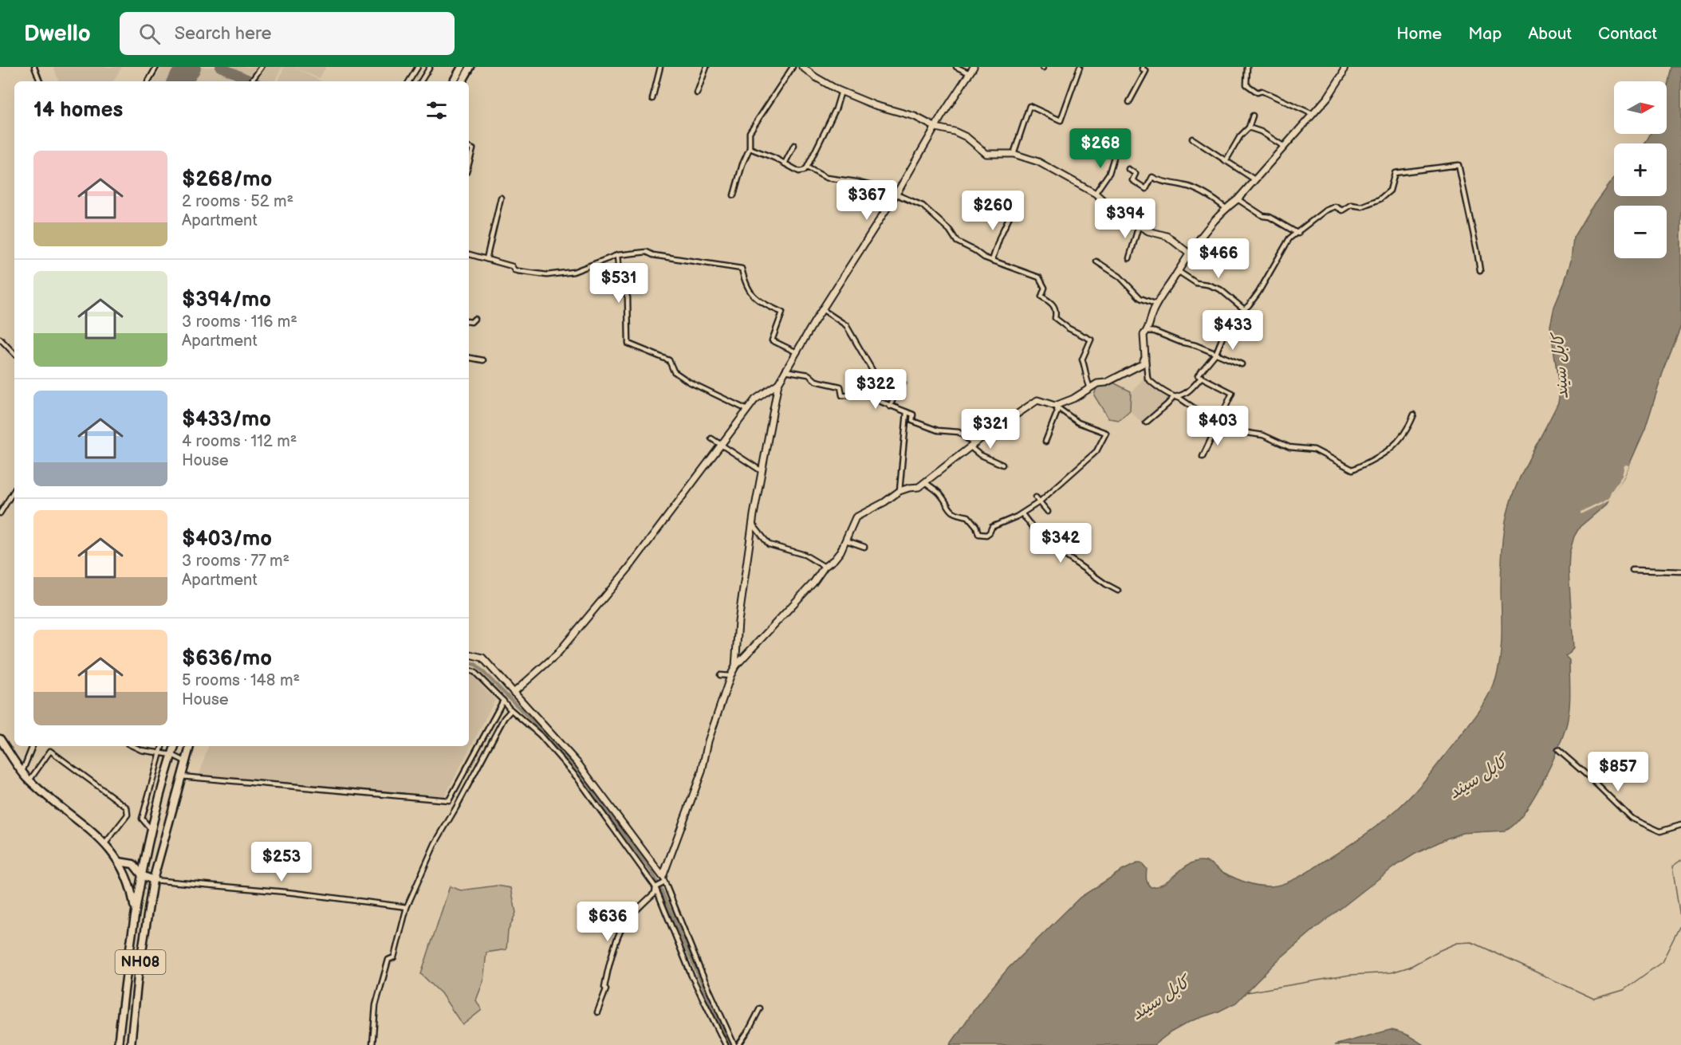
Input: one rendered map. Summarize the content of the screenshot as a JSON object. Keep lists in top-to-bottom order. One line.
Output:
{"streets":{"highway":["NH08"]},"water":["کابل سيند"],"north":"right","page":{"header":"Dwello","search":"Search here","nav":["Home","Map","About","Contact"],"map_buttons":["+","−"],"heading":"14 homes","price":["$268","$367","$260","$394","$466","$531","$433","$322","$403","$321","$342","$857","$253","$636"],"list":[{"name":"$268/mo","note":"2 rooms · 52 m² · Apartment"},{"name":"$394/mo","note":"3 rooms · 116 m² · Apartment"},{"name":"$433/mo","note":"4 rooms · 112 m² · House"},{"name":"$403/mo","note":"3 rooms · 77 m² · Apartment"},{"name":"$636/mo","note":"5 rooms · 148 m² · House"}]}}
